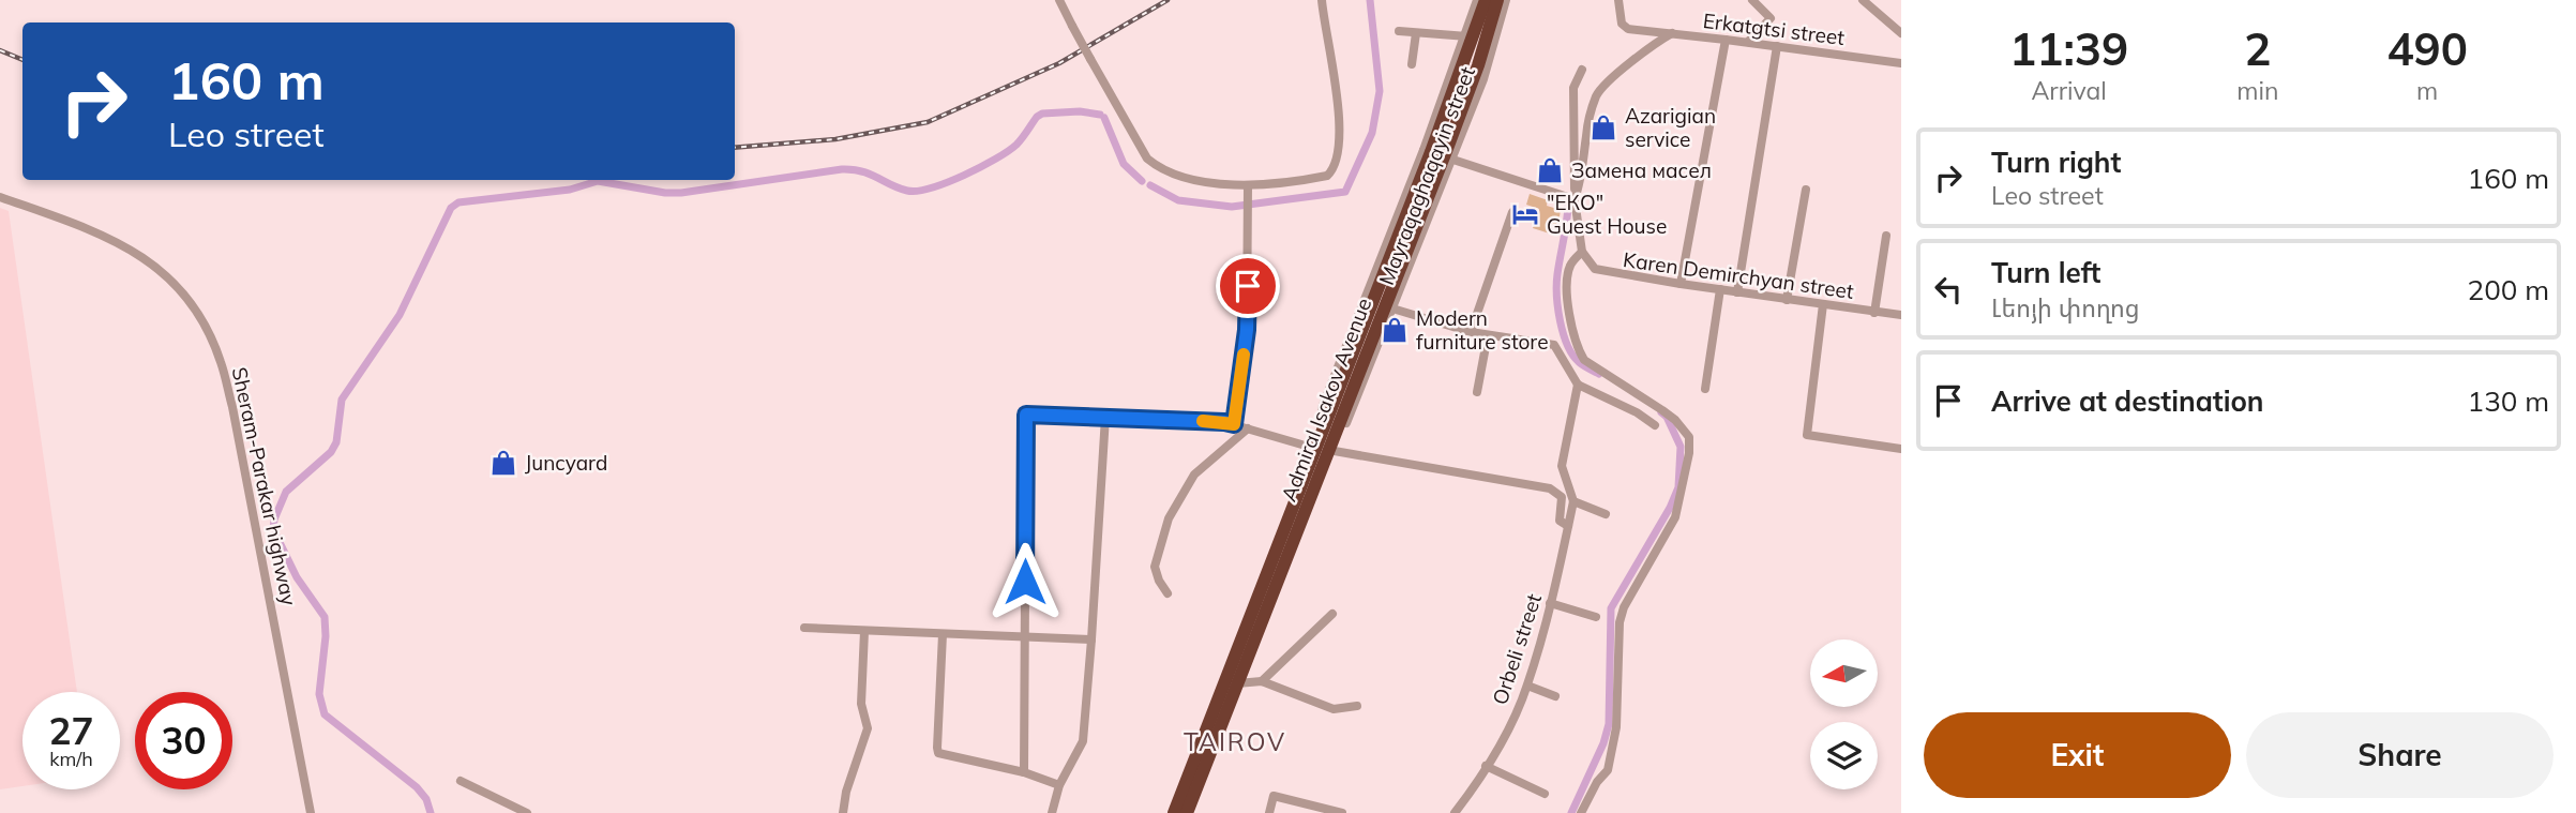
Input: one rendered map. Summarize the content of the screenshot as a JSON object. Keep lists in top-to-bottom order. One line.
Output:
{"streets":{"highway":["Admiral Isakov Avenue"],"street":["Erkatgtsi street","Mayraqaghaqayin street","Karen Demirchyan street","Sheram-Parakar highway","Orbeli street"]},"crossings":[["Mayraqaghaqayin street","Admiral Isakov Avenue"]],"districts":["TAIROV"],"places":{"shop":["Azarigian service","Замена масел","Modern furniture store","Juncyard"],"hotel":["\"ЕКО\" Guest House"]},"north":"left","page":{"eta":["11:39","Arrival","2","min","490","m"],"turn":["160 m","Leo street"],"list":[{"name":"Turn right","note":"Leo street","value":"160 m"},{"name":"Turn left","note":"Լեոյի փողոց","value":"200 m"},{"name":"Arrive at destination","value":"130 m"}],"speed":"27 km/h","limit":"30","buttons":["Exit","Share"]}}
